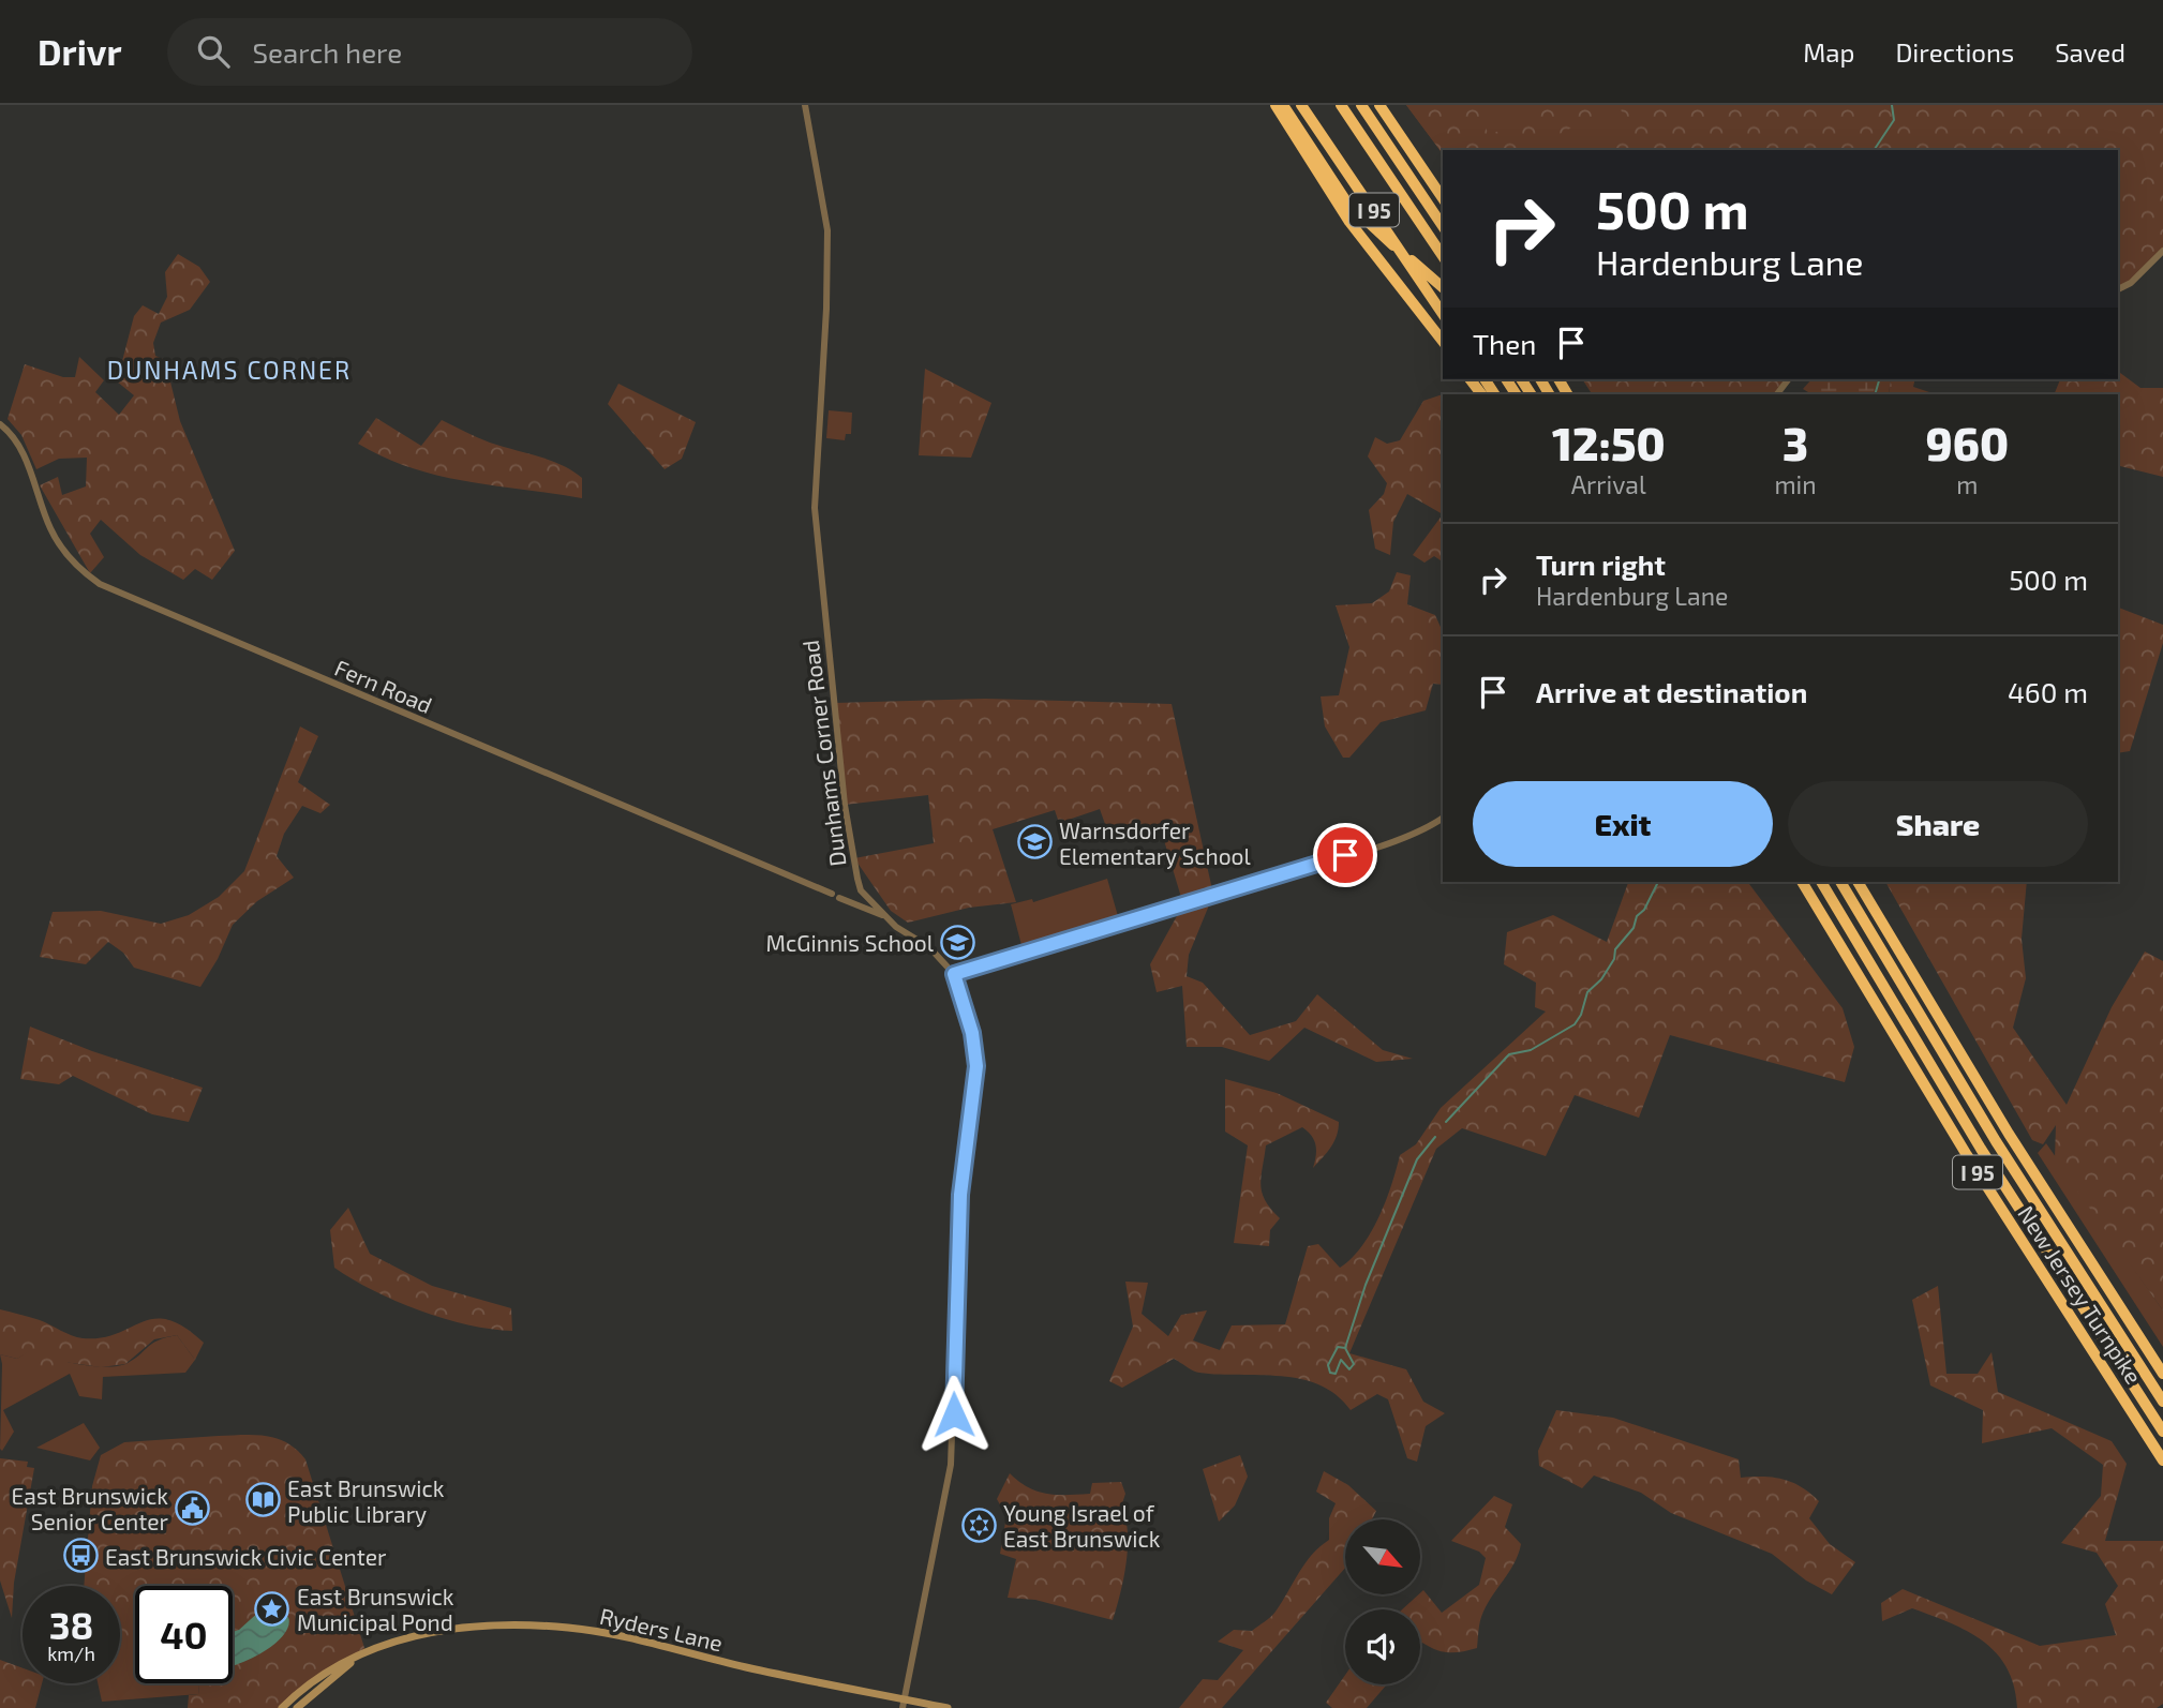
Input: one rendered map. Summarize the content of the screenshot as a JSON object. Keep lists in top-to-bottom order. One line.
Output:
{"streets":{"highway":["I 95","New Jersey Turnpike"],"main road":["Ryders Lane"],"street":["Fern Road","Dunhams Corner Road"]},"crossings":[["Fern Road","Dunhams Corner Road"],["Dunhams Corner Road","Ryders Lane"]],"districts":["DUNHAMS CORNER"],"places":{"school or university":["Warnsdorfer Elementary School","McGinnis School"],"library":["East Brunswick Public Library"],"public building":["East Brunswick Senior Center"],"synagogue":["Young Israel of East Brunswick"],"bus stop":["East Brunswick Civic Center"],"place":["East Brunswick Municipal Pond"]},"north":"bottom right","page":{"header":"Drivr","search":"Search here","nav":["Map","Directions","Saved"],"turn":["500 m","Hardenburg Lane"],"then":"Then","eta":["12:50","Arrival","3","min","960","m"],"list":[{"name":"Turn right","note":"Hardenburg Lane","value":"500 m"},{"name":"Arrive at destination","value":"460 m"}],"buttons":["Exit","Share"],"speed":"38 km/h","limit":"40"}}
